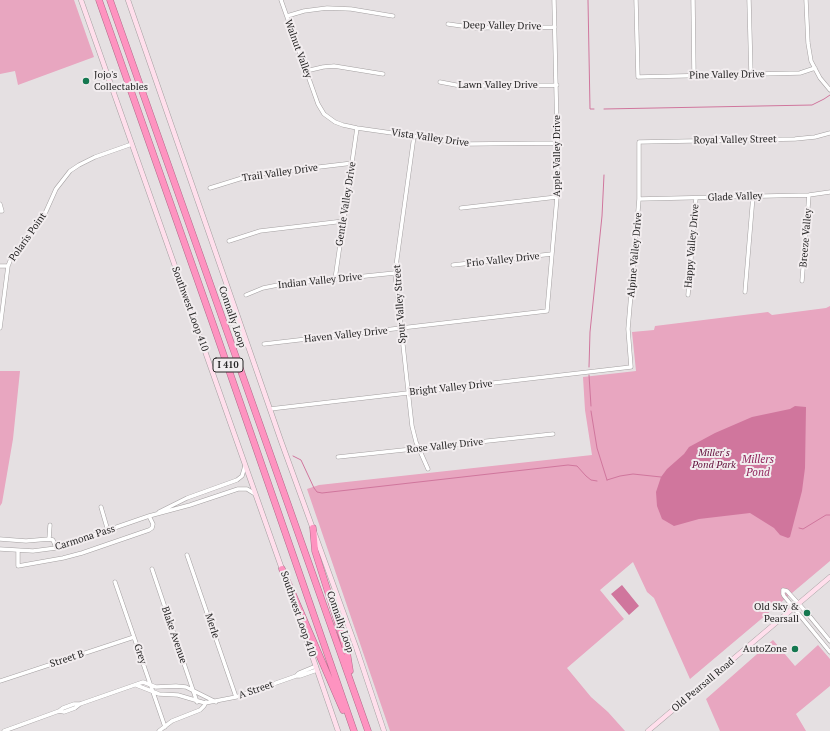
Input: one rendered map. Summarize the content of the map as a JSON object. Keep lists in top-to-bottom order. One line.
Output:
{"streets":{"highway":["Connally Loop","I 410"],"main road":["Southwest Loop 410","Old Pearsall Road"],"street":["Deep Valley Drive","Walnut Valley","Pine Valley Drive","Lawn Valley Drive","Vista Valley Drive","Royal Valley Street","Apple Valley Drive","Trail Valley Drive","Glade Valley","Gentle Valley Drive","Polaris Point","Breeze Valley","Happy Valley Drive","Alpine Valley Drive","Frio Valley Drive","Indian Valley Drive","Spur Valley Street","Haven Valley Drive","Bright Valley Drive","Rose Valley Drive","Carmona Pass","Merle","Blake Avenue","Grey","Street B","A Street"]},"crossings":[["Deep Valley Drive","Apple Valley Drive"],["Walnut Valley","Vista Valley Drive"],["Lawn Valley Drive","Apple Valley Drive"],["Vista Valley Drive","Apple Valley Drive"],["Vista Valley Drive","Gentle Valley Drive"],["Vista Valley Drive","Spur Valley Street"],["Royal Valley Street","Alpine Valley Drive"],["Apple Valley Drive","Frio Valley Drive"],["Apple Valley Drive","Haven Valley Drive"],["Trail Valley Drive","Gentle Valley Drive"],["Glade Valley","Breeze Valley"],["Glade Valley","Happy Valley Drive"],["Glade Valley","Alpine Valley Drive"],["Gentle Valley Drive","Indian Valley Drive"],["Polaris Point","Southwest Loop 410"],["Alpine Valley Drive","Bright Valley Drive"],["Indian Valley Drive","Spur Valley Street"],["Spur Valley Street","Haven Valley Drive"],["Spur Valley Street","Bright Valley Drive"],["Spur Valley Street","Rose Valley Drive"],["Southwest Loop 410","Carmona Pass"],["Southwest Loop 410","A Street"],["Merle","A Street"],["Blake Avenue","A Street"],["Grey","Street B"],["Grey","A Street"]],"water":["Millers Pond"],"parks":["Miller's Pond Park"],"places":["Jojo's Collectables","Old Sky & Pearsall","AutoZone"]}
